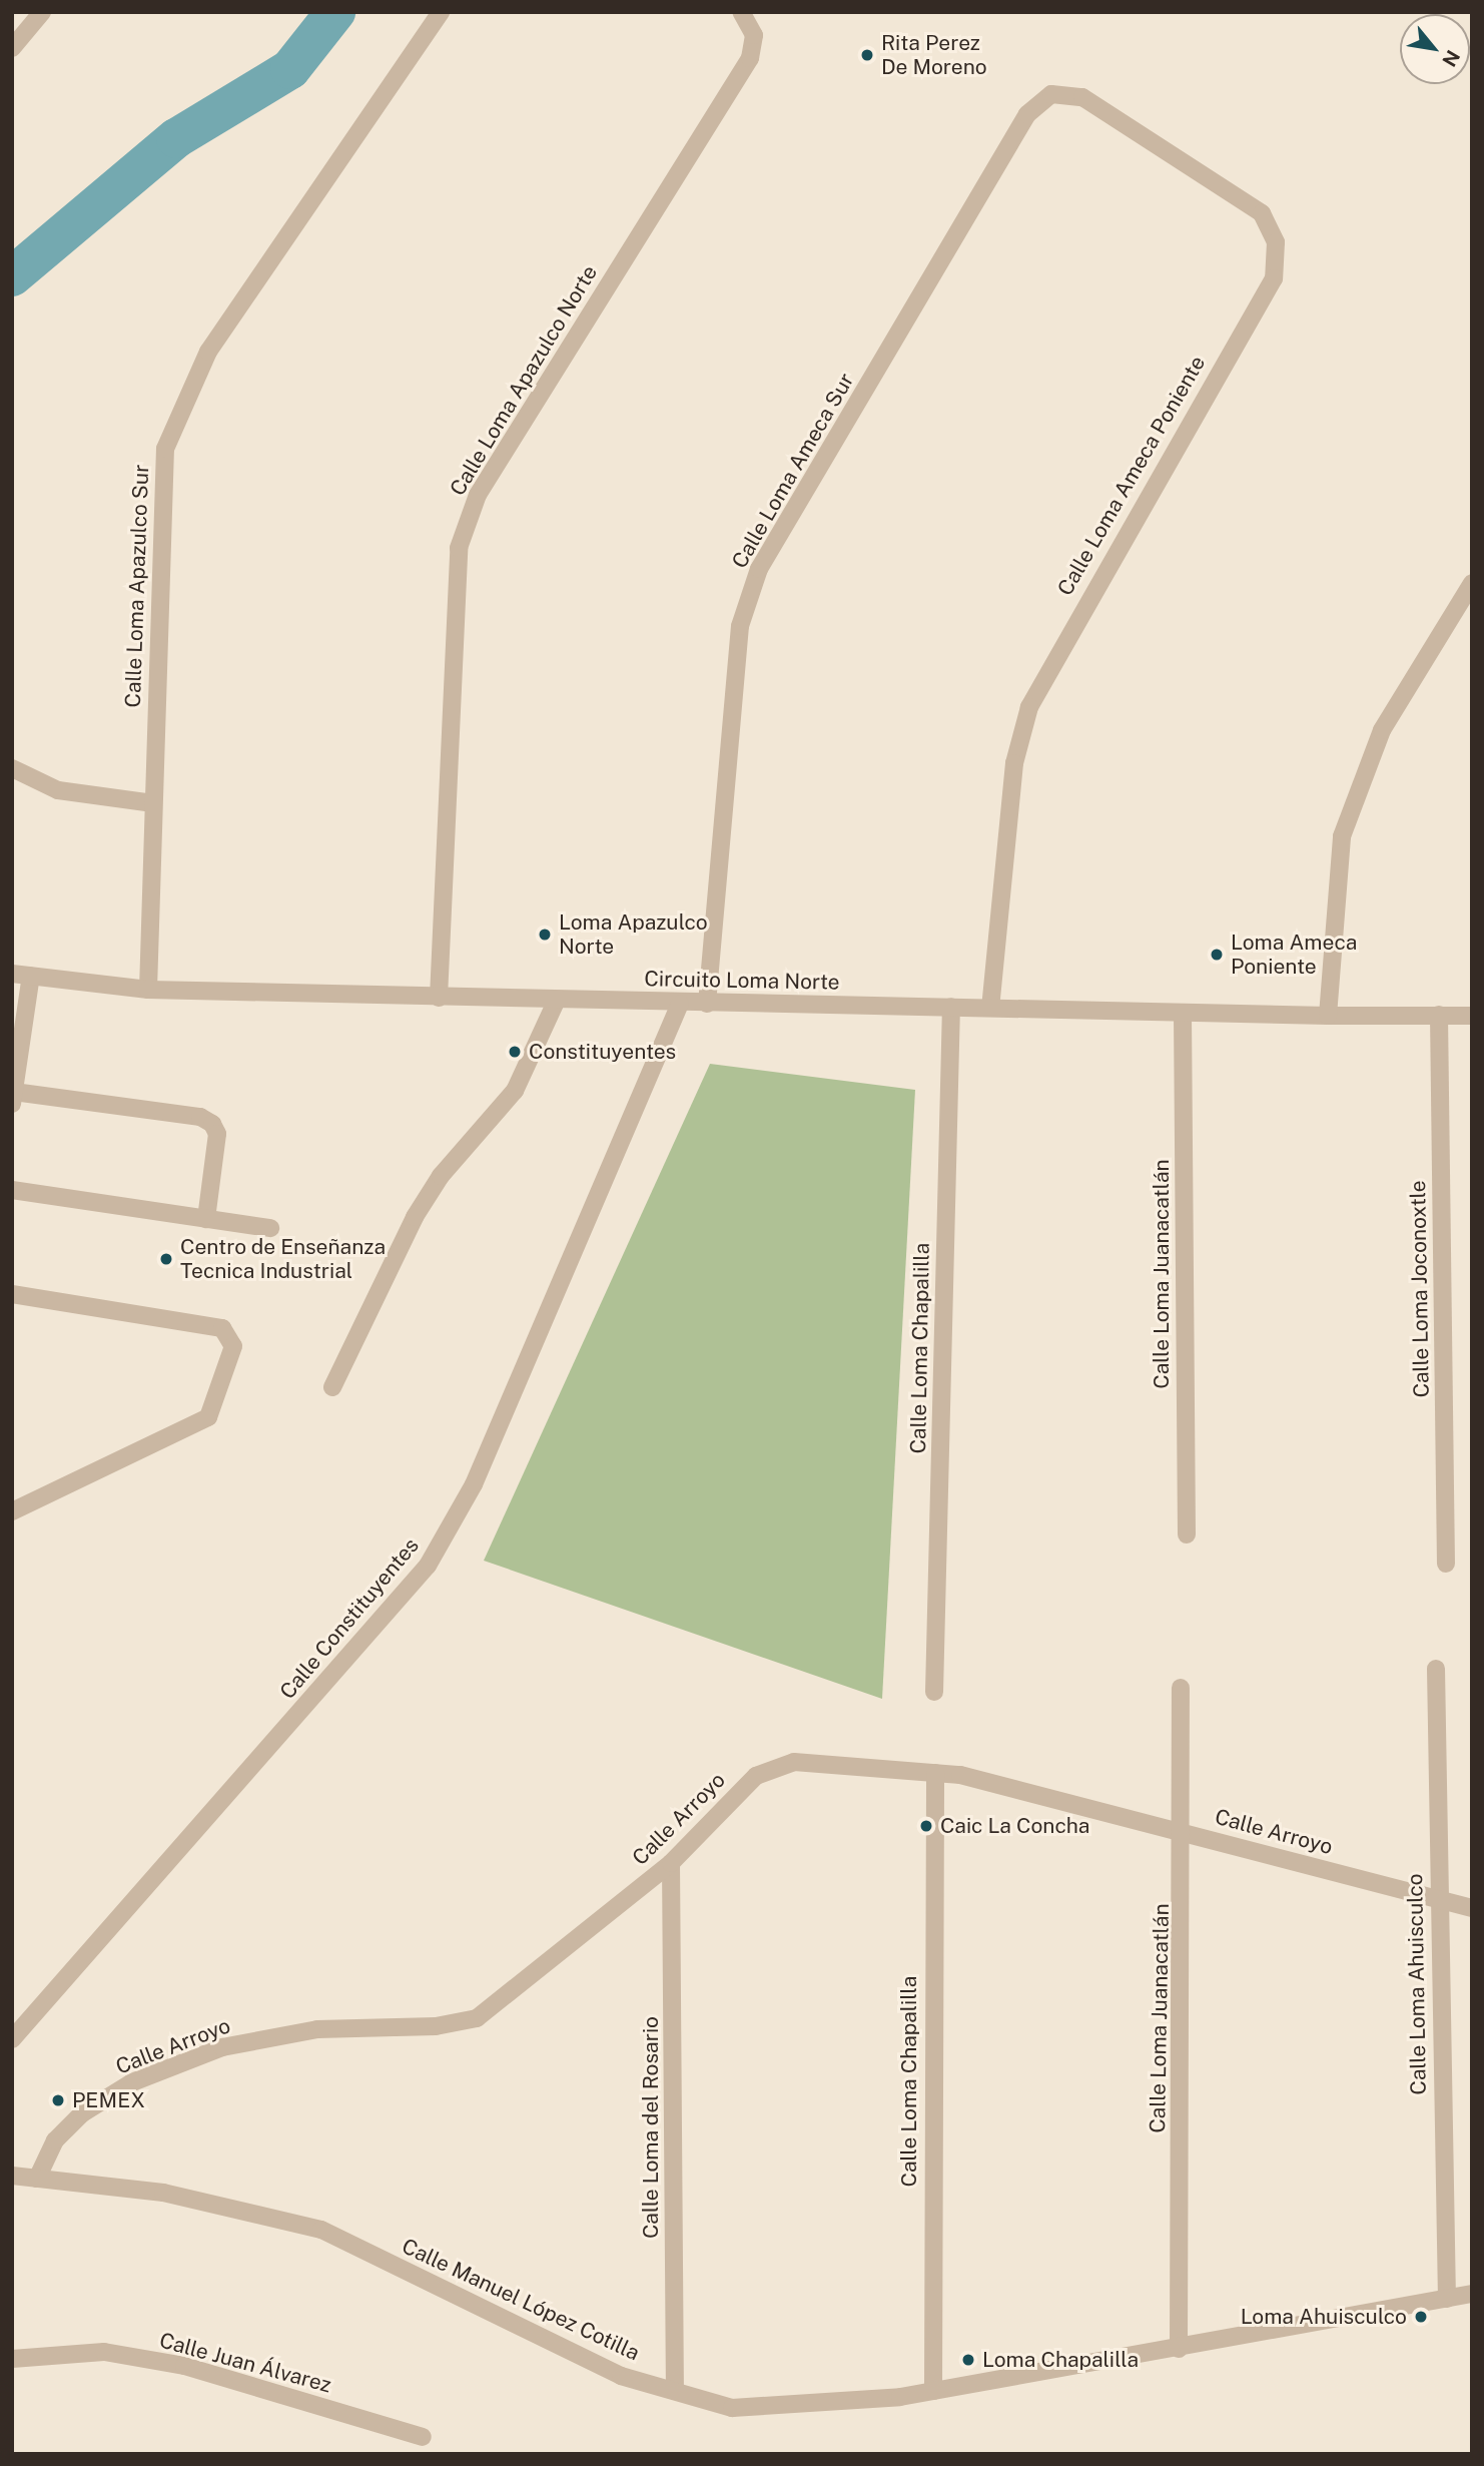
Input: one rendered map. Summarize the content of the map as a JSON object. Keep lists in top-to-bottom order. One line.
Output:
{"streets":{"street":["Calle Loma Apazulco Norte","Calle Loma Ameca Sur","Calle Loma Ameca Poniente","Calle Loma Apazulco Sur","Circuito Loma Norte","Calle Loma Juanacatlán","Calle Loma Joconoxtle","Calle Loma Chapalilla","Calle Constituyentes","Calle Arroyo","Calle Loma Ahuisculco","Calle Loma del Rosario","Calle Manuel López Cotilla","Calle Juan Álvarez"]},"crossings":[["Calle Loma Apazulco Norte","Circuito Loma Norte"],["Calle Loma Ameca Sur","Calle Loma Ameca Poniente"],["Calle Loma Ameca Sur","Circuito Loma Norte"],["Calle Loma Ameca Poniente","Circuito Loma Norte"],["Calle Loma Apazulco Sur","Circuito Loma Norte"],["Circuito Loma Norte","Calle Loma Juanacatlán"],["Circuito Loma Norte","Calle Loma Joconoxtle"],["Circuito Loma Norte","Calle Loma Chapalilla"],["Circuito Loma Norte","Calle Constituyentes"],["Calle Loma Juanacatlán","Calle Arroyo"],["Calle Loma Juanacatlán","Calle Manuel López Cotilla"],["Calle Loma Chapalilla","Calle Arroyo"],["Calle Loma Chapalilla","Calle Manuel López Cotilla"],["Calle Arroyo","Calle Loma Ahuisculco"],["Calle Arroyo","Calle Loma del Rosario"],["Calle Arroyo","Calle Manuel López Cotilla"],["Calle Loma Ahuisculco","Calle Manuel López Cotilla"],["Calle Loma del Rosario","Calle Manuel López Cotilla"]],"places":["Rita Perez De Moreno","Loma Apazulco Norte","Loma Ameca Poniente","Constituyentes","Centro de Enseñanza Tecnica Industrial","Caic La Concha","PEMEX","Loma Ahuisculco","Loma Chapalilla"],"north":"bottom right"}
